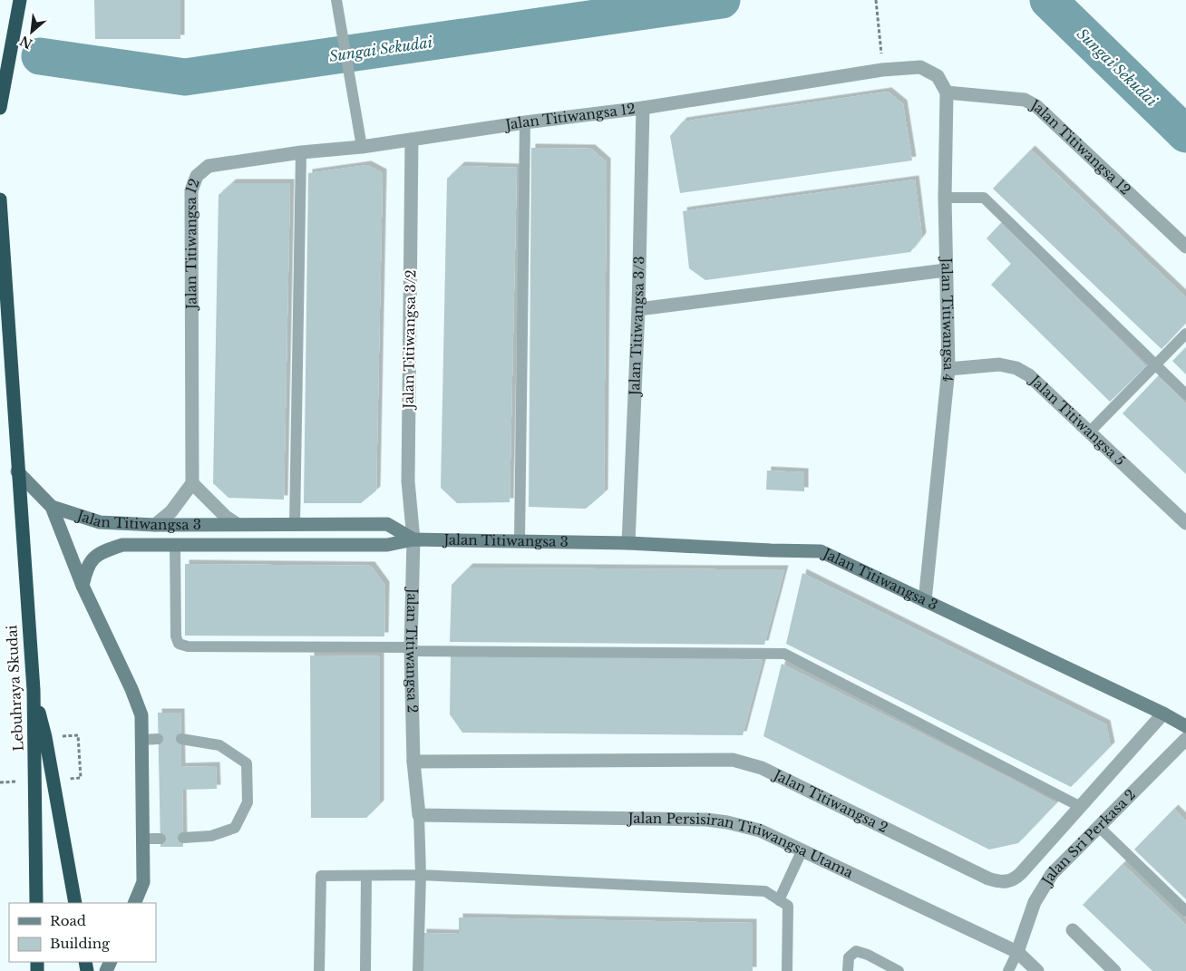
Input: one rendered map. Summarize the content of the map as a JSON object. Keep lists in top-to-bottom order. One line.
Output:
{"streets":{"highway":["Lebuhraya Skudai"],"street":["Jalan Titiwangsa 12","Jalan Titiwangsa 4","Jalan Titiwangsa 3/3","Jalan Titiwangsa 3/2","Jalan Titiwangsa 5","Jalan Titiwangsa 3","Jalan Titiwangsa 2","Jalan Sri Perkasa 2","Jalan Persisiran Titiwangsa Utama"]},"crossings":[["Jalan Titiwangsa 12","Jalan Titiwangsa 4"],["Jalan Titiwangsa 12","Jalan Titiwangsa 3/3"],["Jalan Titiwangsa 12","Jalan Titiwangsa 3/2"],["Jalan Titiwangsa 4","Jalan Titiwangsa 5"],["Jalan Titiwangsa 4","Jalan Titiwangsa 3"],["Jalan Titiwangsa 3/3","Jalan Titiwangsa 3"],["Jalan Titiwangsa 3/2","Jalan Titiwangsa 3"],["Jalan Titiwangsa 3/2","Jalan Titiwangsa 2"],["Jalan Titiwangsa 3","Jalan Titiwangsa 2"],["Jalan Titiwangsa 2","Jalan Persisiran Titiwangsa Utama"],["Jalan Sri Perkasa 2","Jalan Persisiran Titiwangsa Utama"]],"water":["Sungai Sekudai"],"legend":["Road","Building"],"north":"bottom left"}
